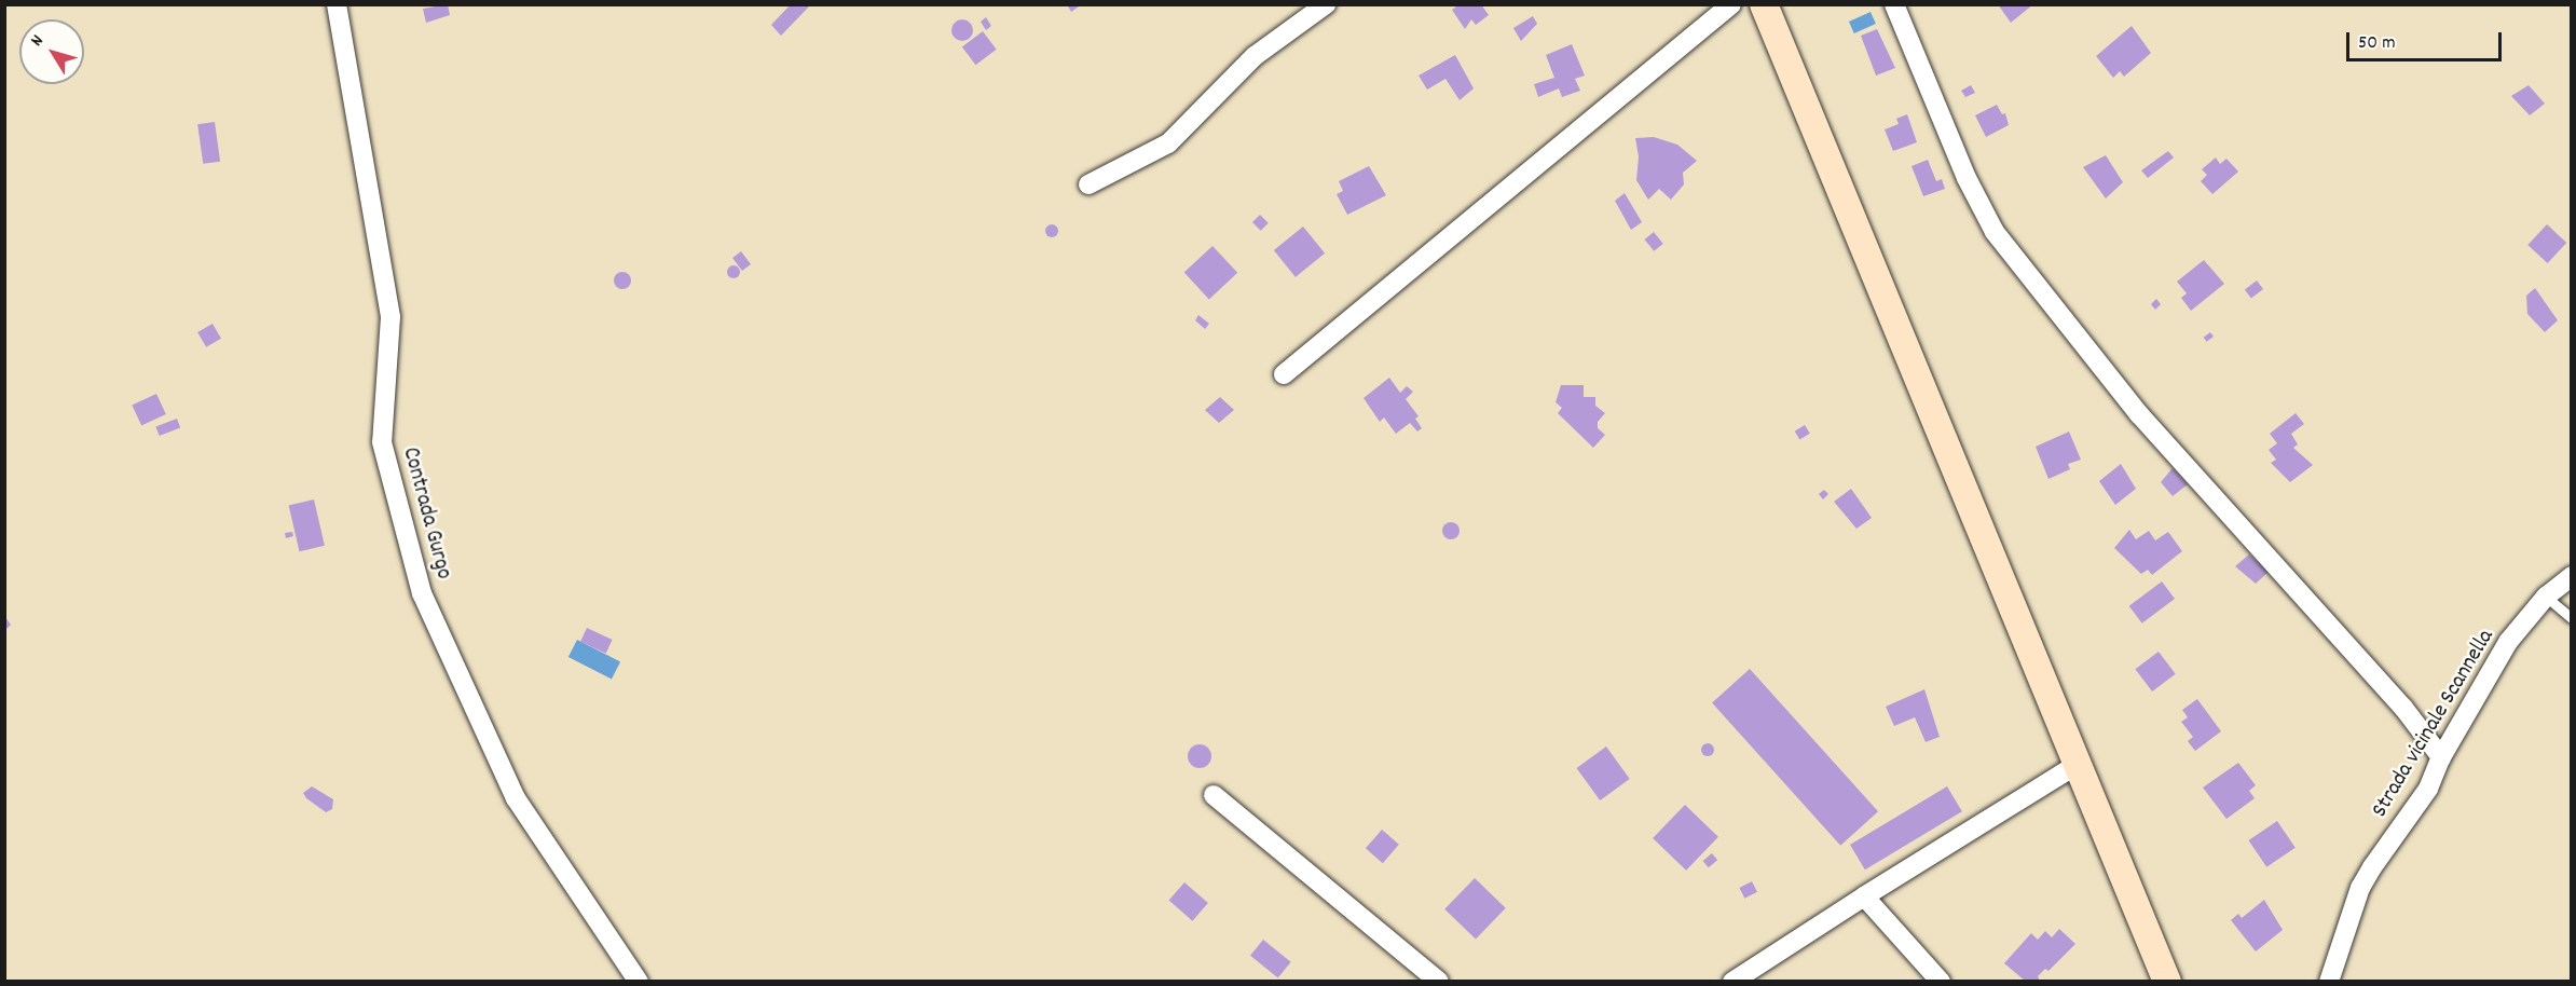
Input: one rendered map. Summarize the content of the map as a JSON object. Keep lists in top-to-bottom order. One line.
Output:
{"streets":{"street":["Contrada Gurgo","Strada vicinale Scannella"]},"scale_bar":"50 m","north":"top left"}
